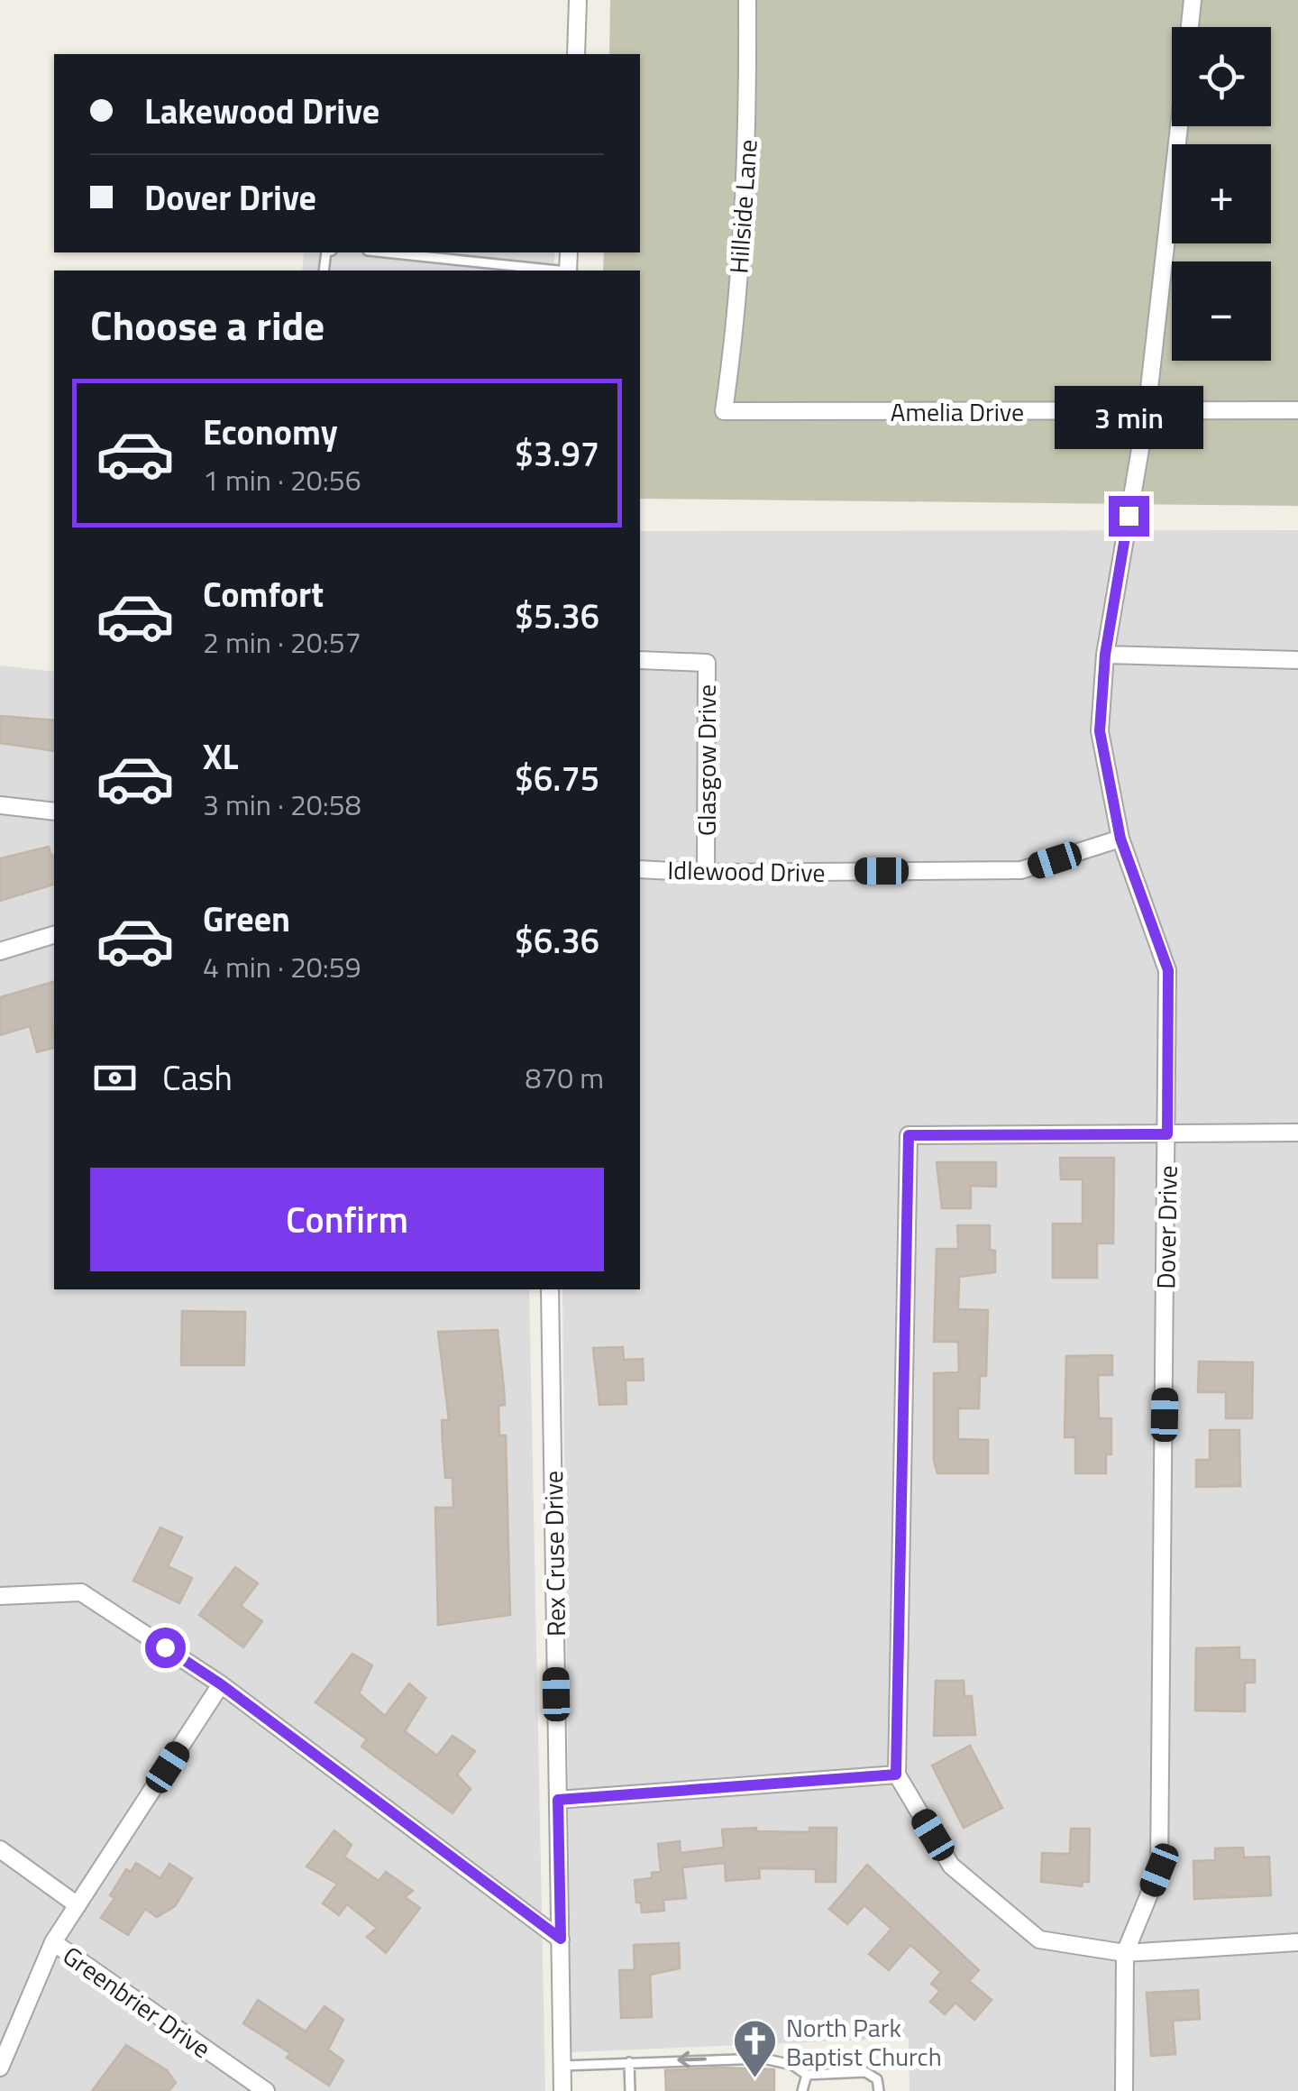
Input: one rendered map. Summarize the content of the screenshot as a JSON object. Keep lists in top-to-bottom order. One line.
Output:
{"streets":{"street":["Hillside Lane","Amelia Drive","Glasgow Drive","Idlewood Drive","Dover Drive","Rex Cruse Drive","Greenbrier Drive"]},"crossings":[["Hillside Lane","Amelia Drive"],["Amelia Drive","Dover Drive"],["Glasgow Drive","Idlewood Drive"],["Idlewood Drive","Dover Drive"]],"places":{"church":["North Park Baptist Church"]},"page":{"map_buttons":["+","−"],"banner":["Lakewood Drive","Dover Drive"],"heading":"Choose a ride","list":[{"name":"Economy","note":"1 min · 20:56","value":"$3.97"},{"name":"Comfort","note":"2 min · 20:57","value":"$5.36"},{"name":"XL","note":"3 min · 20:58","value":"$6.75"},{"name":"Green","note":"4 min · 20:59","value":"$6.36"}],"bubble":"3 min","pay":["Cash","870 m"],"buttons":"Confirm"}}
